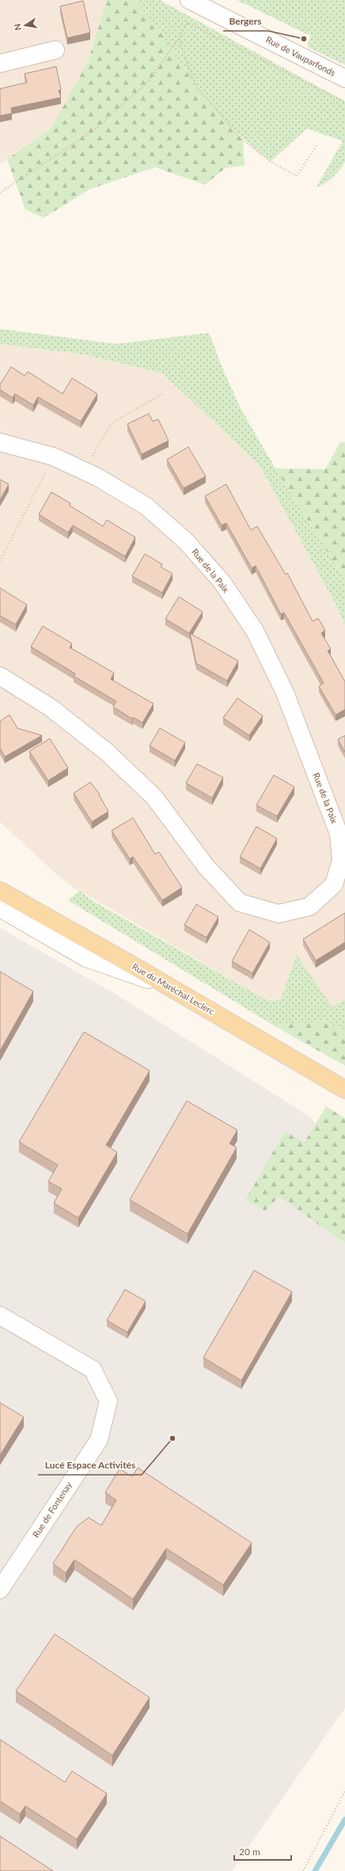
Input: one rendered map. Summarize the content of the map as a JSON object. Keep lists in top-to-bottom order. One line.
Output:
{"streets":{"main road":["Rue du Maréchal Leclerc"],"street":["Rue de Vauparfonds","Rue de la Paix","Rue de Fontenay"]},"places":["Bergers","Lucé Espace Activités"],"scale_bar":"20 m","north":"left"}
